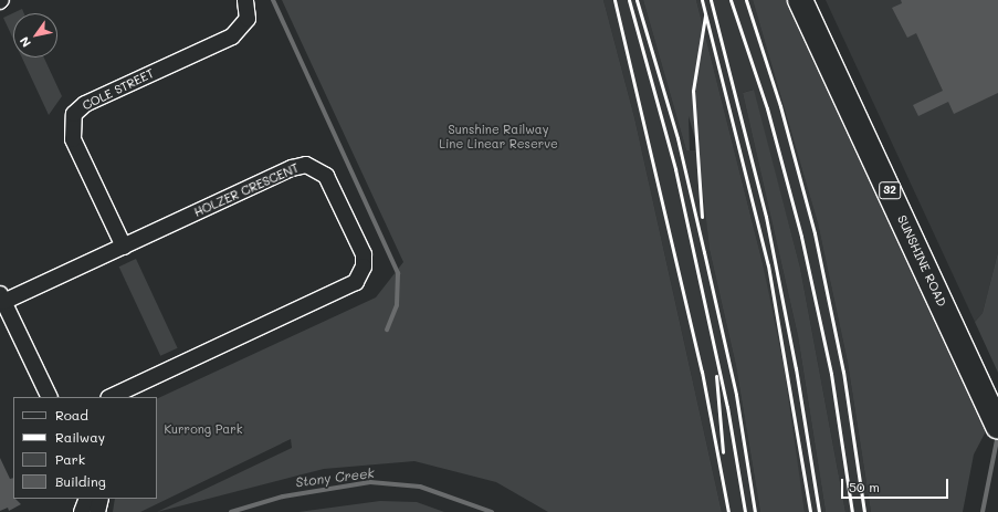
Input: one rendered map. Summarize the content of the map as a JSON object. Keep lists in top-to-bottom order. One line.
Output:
{"streets":{"main road":["32","SUNSHINE ROAD"],"street":["COLE STREET","HOLZER CRESCENT"]},"crossings":[["COLE STREET","HOLZER CRESCENT"]],"water":["Stony Creek"],"parks":["Sunshine Railway Line Linear Reserve","Kurrong Park"],"legend":["Road","Railway","Park","Building"],"scale_bar":"50 m","north":"bottom left"}
